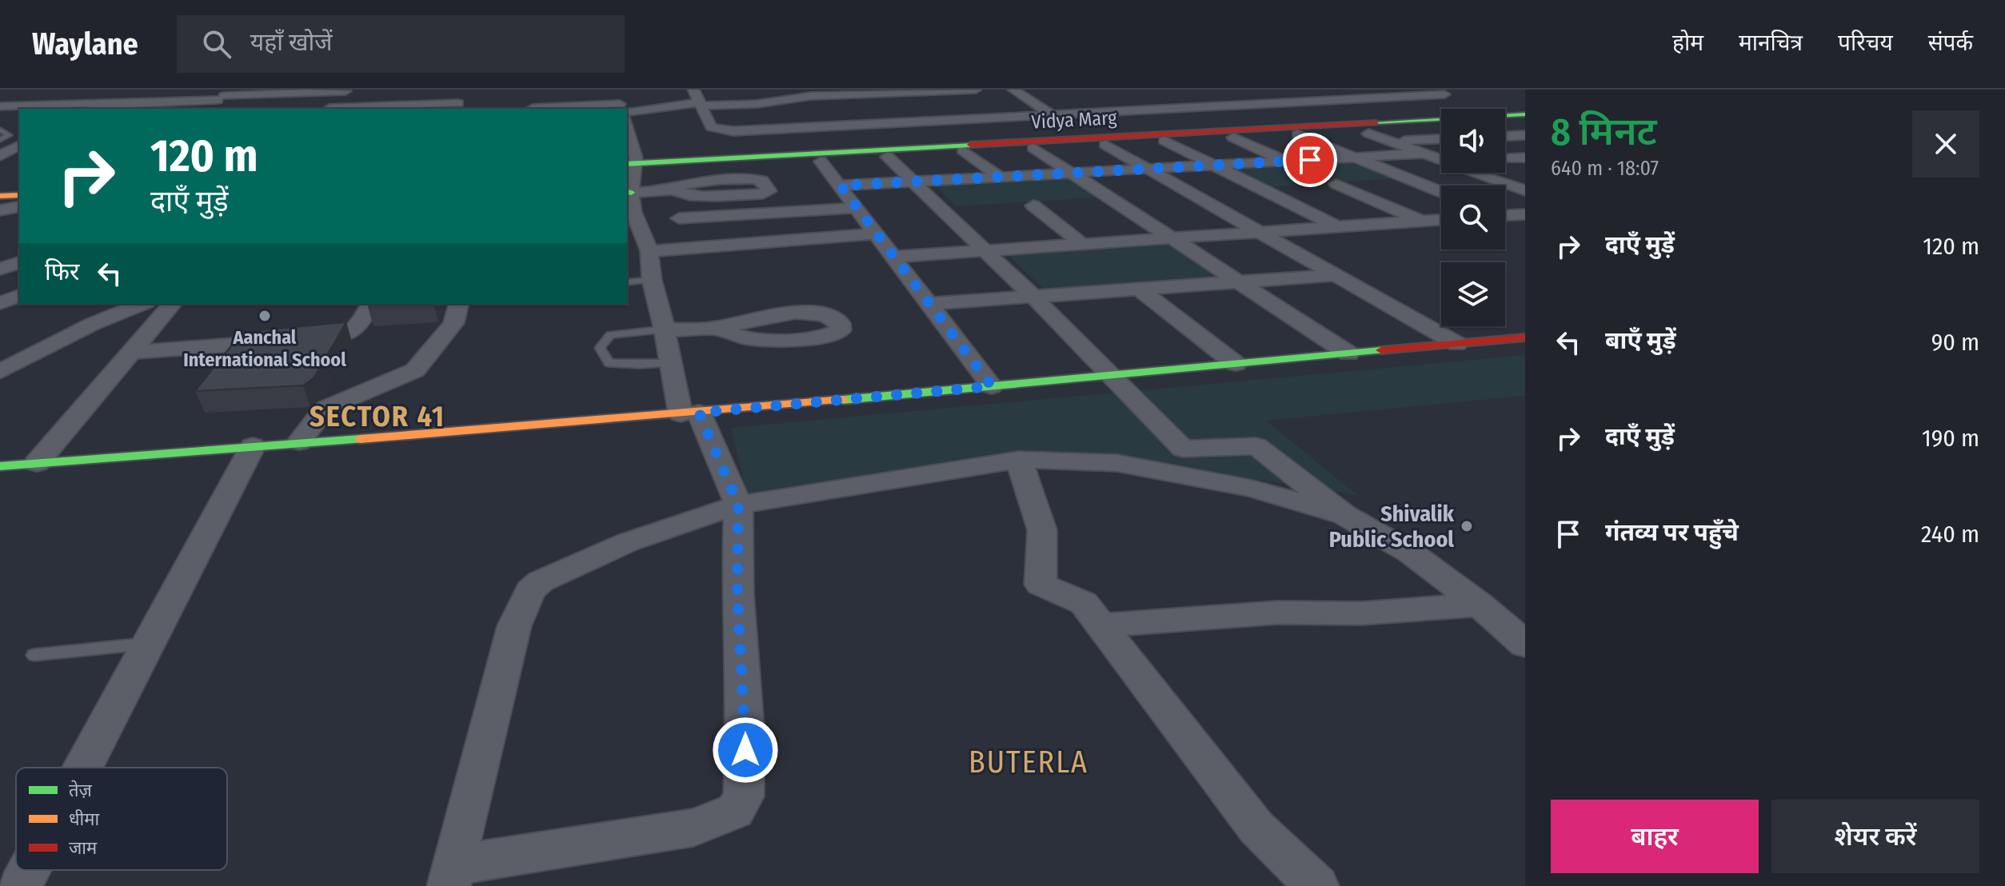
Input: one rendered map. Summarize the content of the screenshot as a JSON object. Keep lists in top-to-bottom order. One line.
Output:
{"streets":{"main road":["Vidya Marg"]},"districts":["SECTOR 41","BUTERLA"],"places":["Aanchal International School","Shivalik Public School"],"legend":["तेज़","धीमा","जाम"],"page":{"header":"Waylane","search":"यहाँ खोजें","nav":["होम","मानचित्र","परिचय","संपर्क"],"heading":["8 मिनट","640 m · 18:07"],"turn":["120 m","दाएँ मुड़ें"],"list":[{"name":"दाएँ मुड़ें","value":"120 m"},{"name":"बाएँ मुड़ें","value":"90 m"},{"name":"दाएँ मुड़ें","value":"190 m"},{"name":"गंतव्य पर पहुँचे","value":"240 m"}],"then":"फिर","buttons":["बाहर","शेयर करें"]}}
